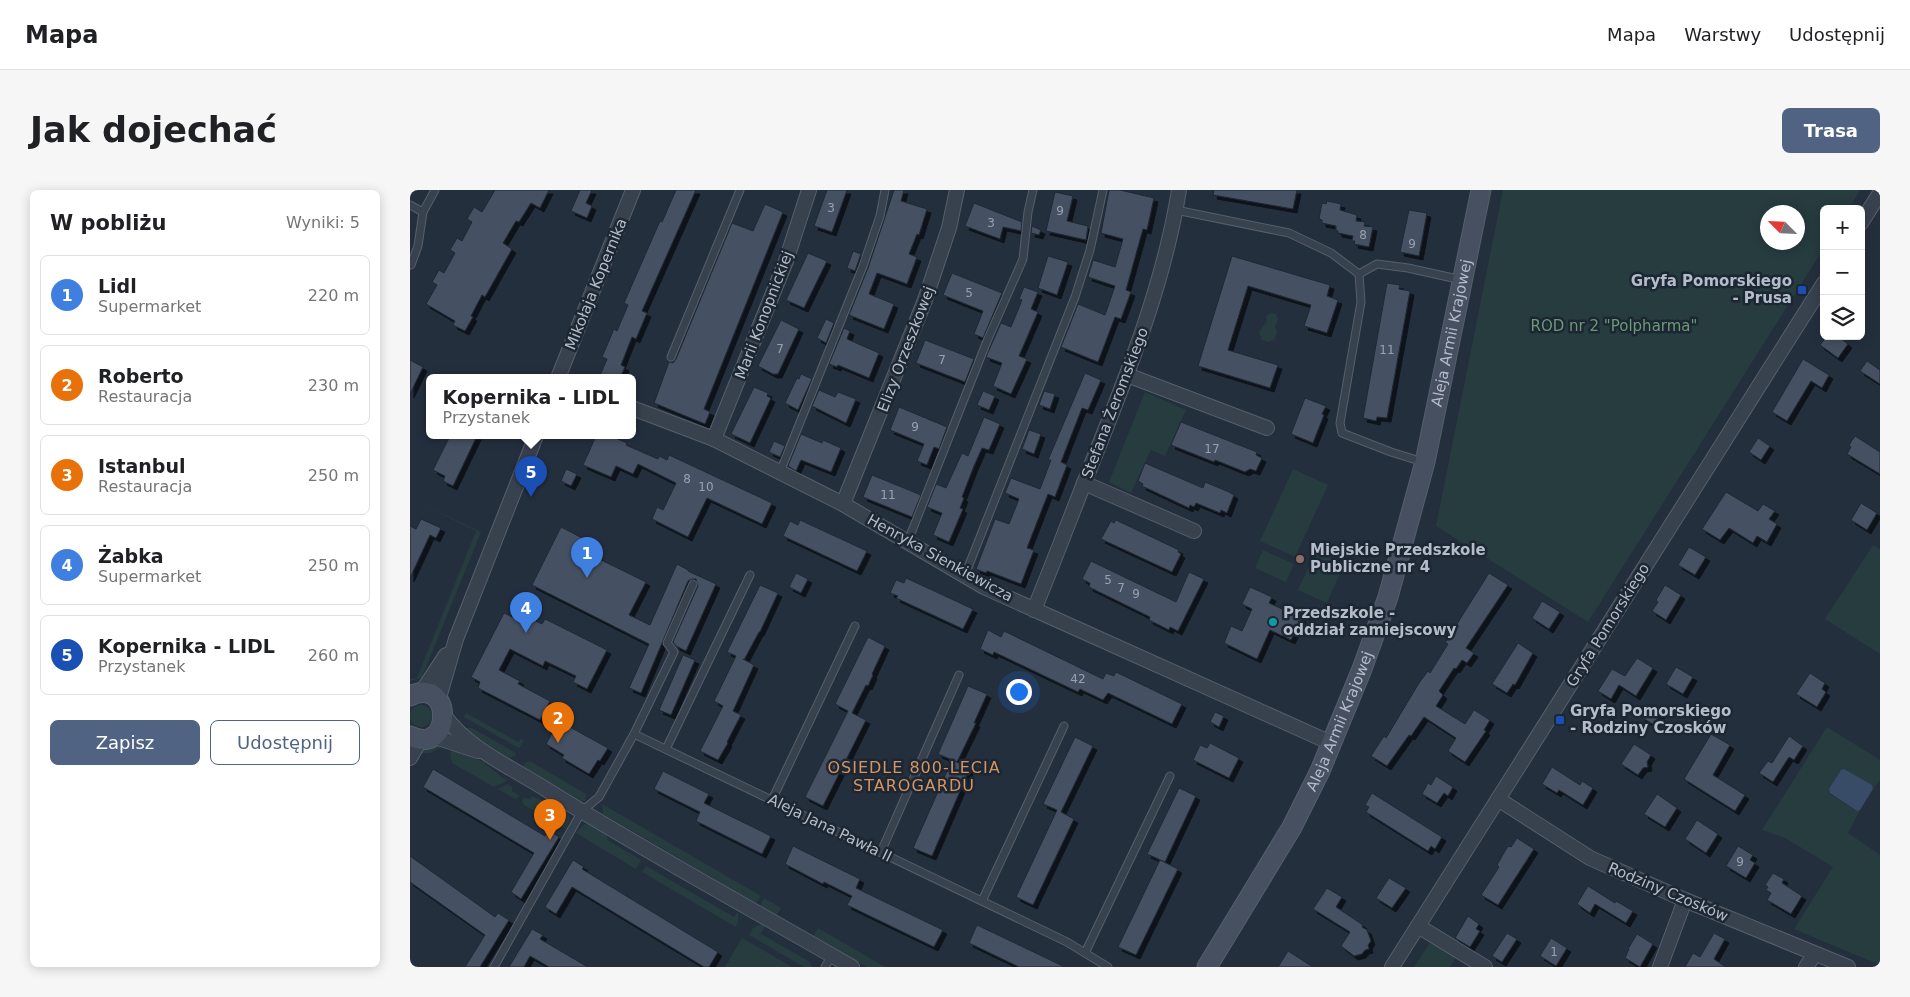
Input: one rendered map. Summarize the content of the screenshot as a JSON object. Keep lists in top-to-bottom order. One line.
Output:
{"streets":{"main road":["Aleja Armii Krajowej"],"street":["Mikołaja Kopernika","Marii Konopnickiej","Elizy Orzeszkowej","Stefana Żeromskiego","Henryka Sienkiewicza","Gryfa Pomorskiego","Rodziny Czosków"],"lane":["Aleja Jana Pawła II"]},"crossings":[["Marii Konopnickiej","Henryka Sienkiewicza"],["Aleja Armii Krajowej","Henryka Sienkiewicza"],["Elizy Orzeszkowej","Henryka Sienkiewicza"],["Stefana Żeromskiego","Henryka Sienkiewicza"],["Gryfa Pomorskiego","Rodziny Czosków"]],"districts":["OSIEDLE 800-LECIA STAROGARDU"],"parks":["ROD nr 2 \"Polpharma\""],"places":{"transit":["Gryfa Pomorskiego - Prusa","Gryfa Pomorskiego - Rodziny Czosków"],"other":["Miejskie Przedszkole Publiczne nr 4","Przedszkole - oddział zamiejscowy"]},"house_numbers":["3","9","3","8","9","5","7","11","7","9","17","8","10","11","5","7","9","42","9","1"],"north":"top left","page":{"header":"Mapa","nav":["Mapa","Warstwy","Udostępnij"],"buttons":["Trasa",["Zapisz","Udostępnij"]],"title":"Jak dojechać","heading":["W pobliżu","Wyniki: 5"],"map_buttons":["+","−"],"list":[{"mark":"1","name":"Lidl","note":"Supermarket","value":"220 m"},{"mark":"2","name":"Roberto","note":"Restauracja","value":"230 m"},{"mark":"3","name":"Istanbul","note":"Restauracja","value":"250 m"},{"mark":"4","name":"Żabka","note":"Supermarket","value":"250 m"},{"mark":"5","name":"Kopernika - LIDL","note":"Przystanek","value":"260 m"}],"popup":["Kopernika - LIDL","Przystanek"],"pins":["5","1","4","2","3"]}}
